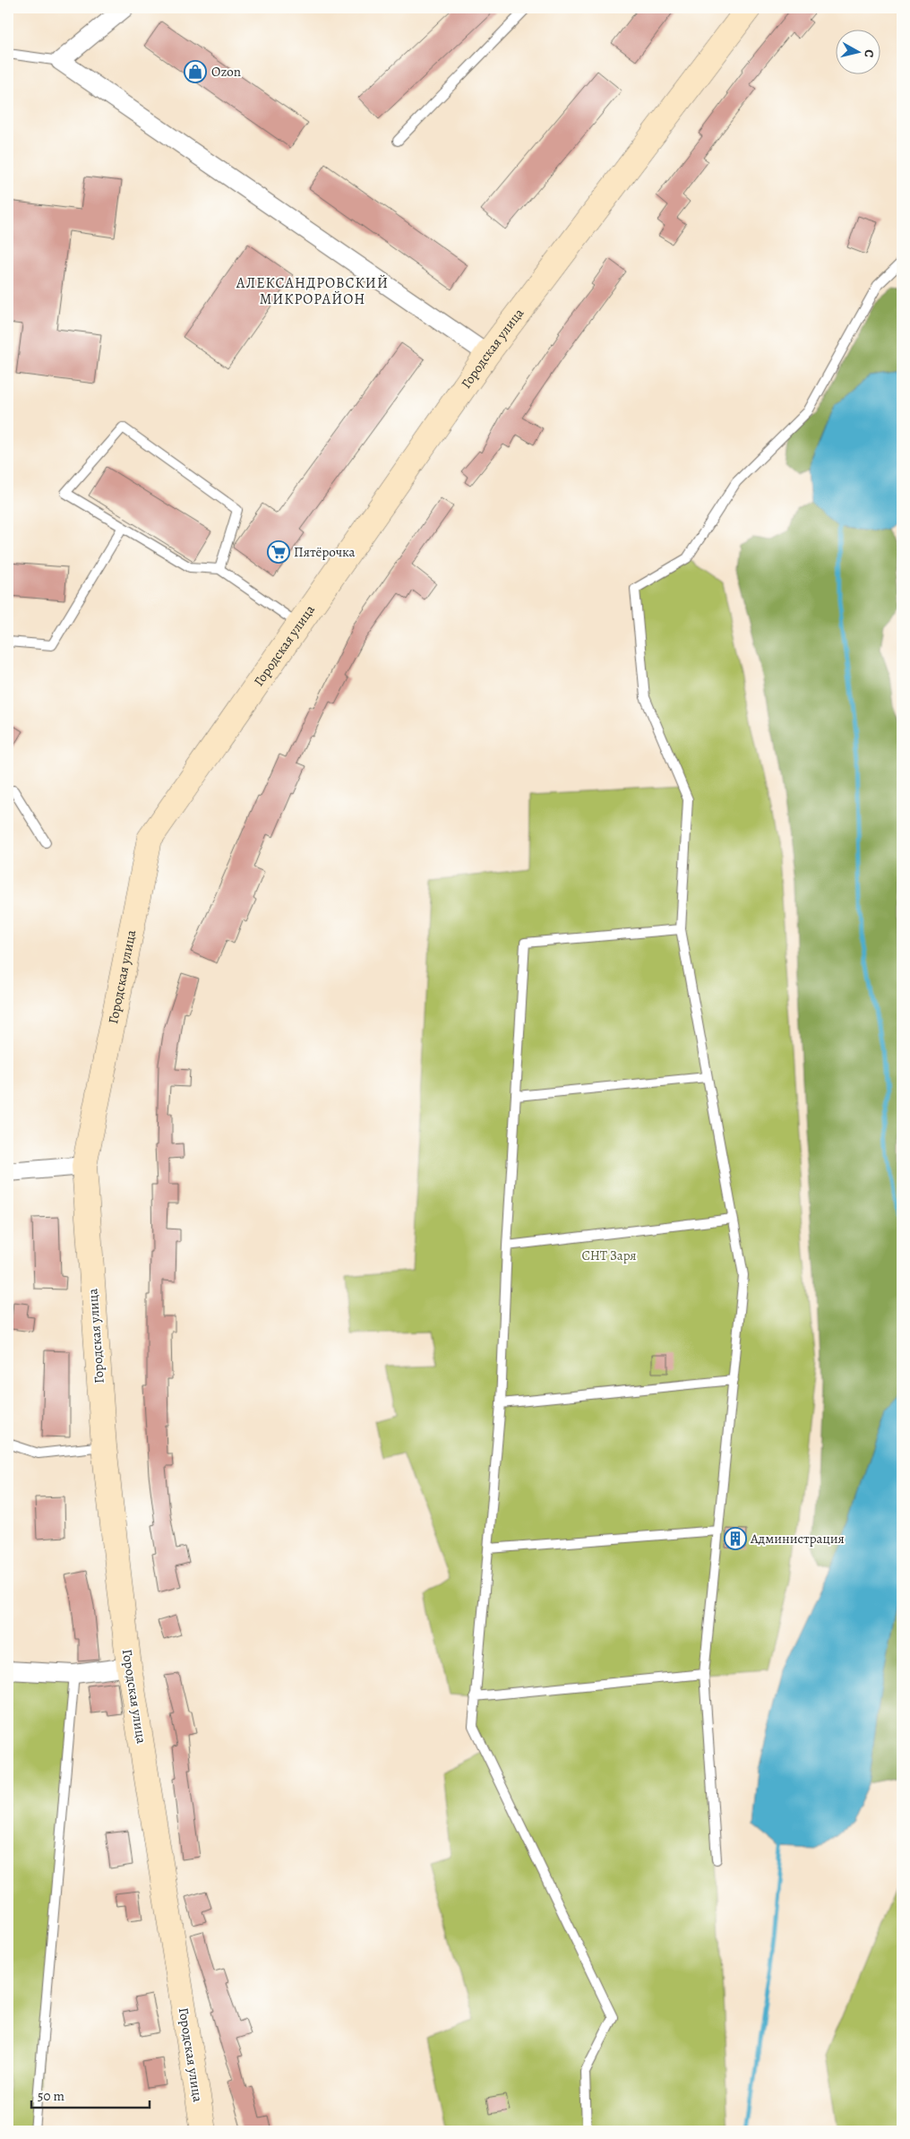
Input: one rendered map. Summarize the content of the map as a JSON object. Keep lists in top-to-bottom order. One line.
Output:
{"streets":{"street":["Городская улица"]},"districts":["АЛЕКСАНДРОВСКИЙ МИКРОРАЙОН"],"parks":["СНТ Заря"],"places":{"shop":["Ozon"],"supermarket":["Пятёрочка"],"building":["Администрация"]},"scale_bar":"50 m","north":"right"}
